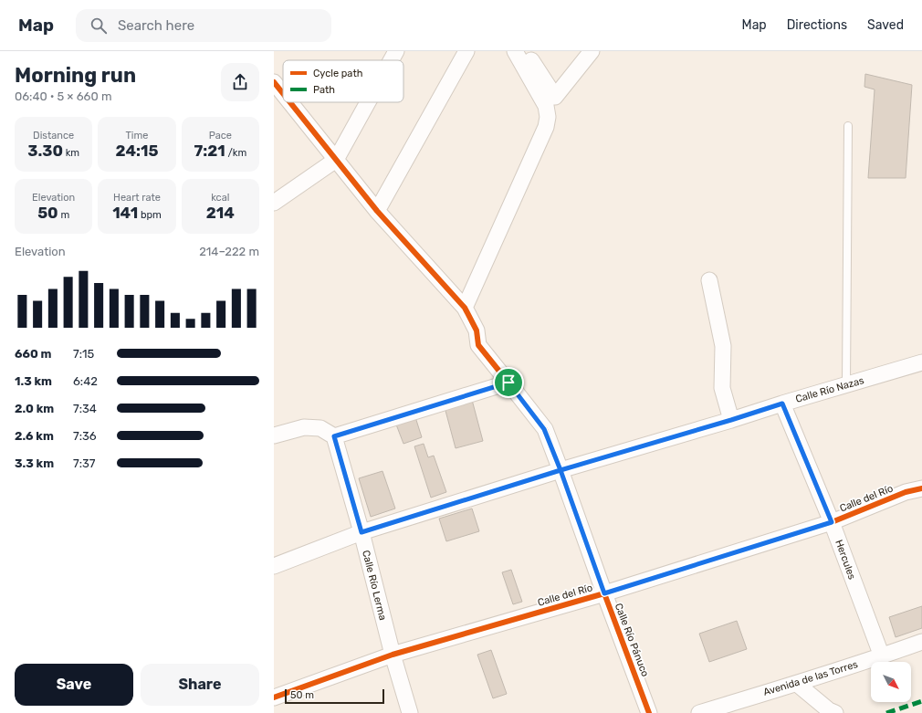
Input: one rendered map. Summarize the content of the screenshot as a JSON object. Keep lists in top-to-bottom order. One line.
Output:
{"streets":{"street":["Calle Río Nazas","Calle del Río","Hercules","Calle Río Lerma","Calle Río Pánuco","Avenida de las Torres"]},"crossings":[["Calle Río Nazas","Hercules"],["Calle Río Nazas","Calle Río Lerma"],["Calle Río Nazas","Calle Río Pánuco"],["Calle del Río","Hercules"],["Calle del Río","Calle Río Lerma"],["Calle del Río","Calle Río Pánuco"],["Hercules","Avenida de las Torres"]],"legend":["Cycle path","Path"],"scale_bar":"50 m","north":"bottom right","page":{"header":"Map","search":"Search here","nav":["Map","Directions","Saved"],"heading":["Morning run","06:40 · 5 × 660 m"],"stats":[["Distance","3.30 km"],["Time","24:15"],["Pace","7:21 /km"],["Elevation","50 m"],["Heart rate","141 bpm"],["kcal","214"]],"chart":["Elevation","214–222 m"],"list":[{"name":"660 m","note":"7:15"},{"name":"1.3 km","note":"6:42"},{"name":"2.0 km","note":"7:34"},{"name":"2.6 km","note":"7:36"},{"name":"3.3 km","note":"7:37"}],"buttons":["Save","Share"],"scale":"50 m"}}
